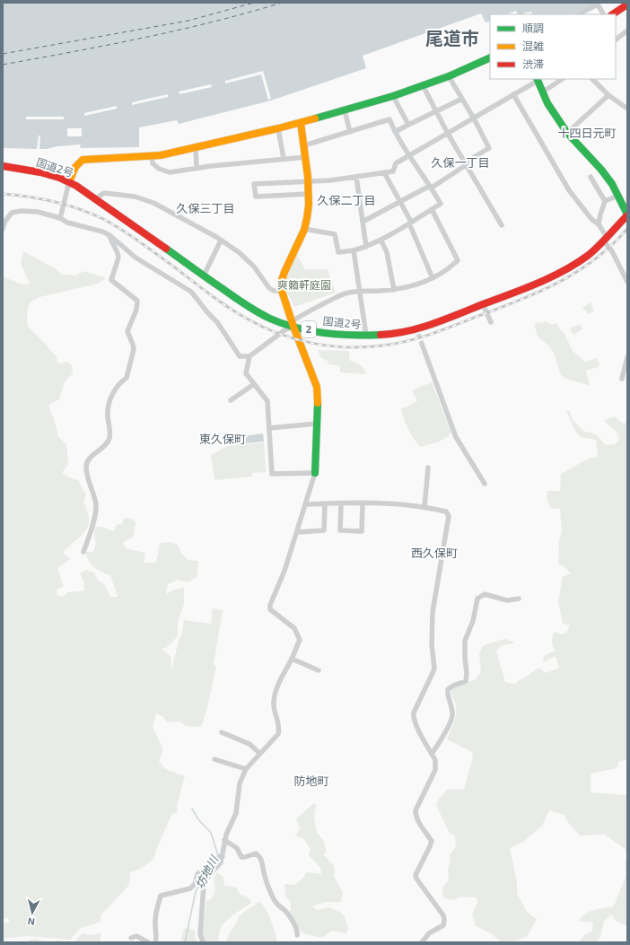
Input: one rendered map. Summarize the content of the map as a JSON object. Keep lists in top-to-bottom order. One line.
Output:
{"streets":{"main road":["国道2号","2"]},"districts":["尾道市","十四日元町","久保一丁目","久保二丁目","久保三丁目","東久保町","西久保町","防地町"],"water":["坊地川"],"parks":["爽籟軒庭園"],"legend":["順調","混雑","渋滞"],"north":"bottom"}
